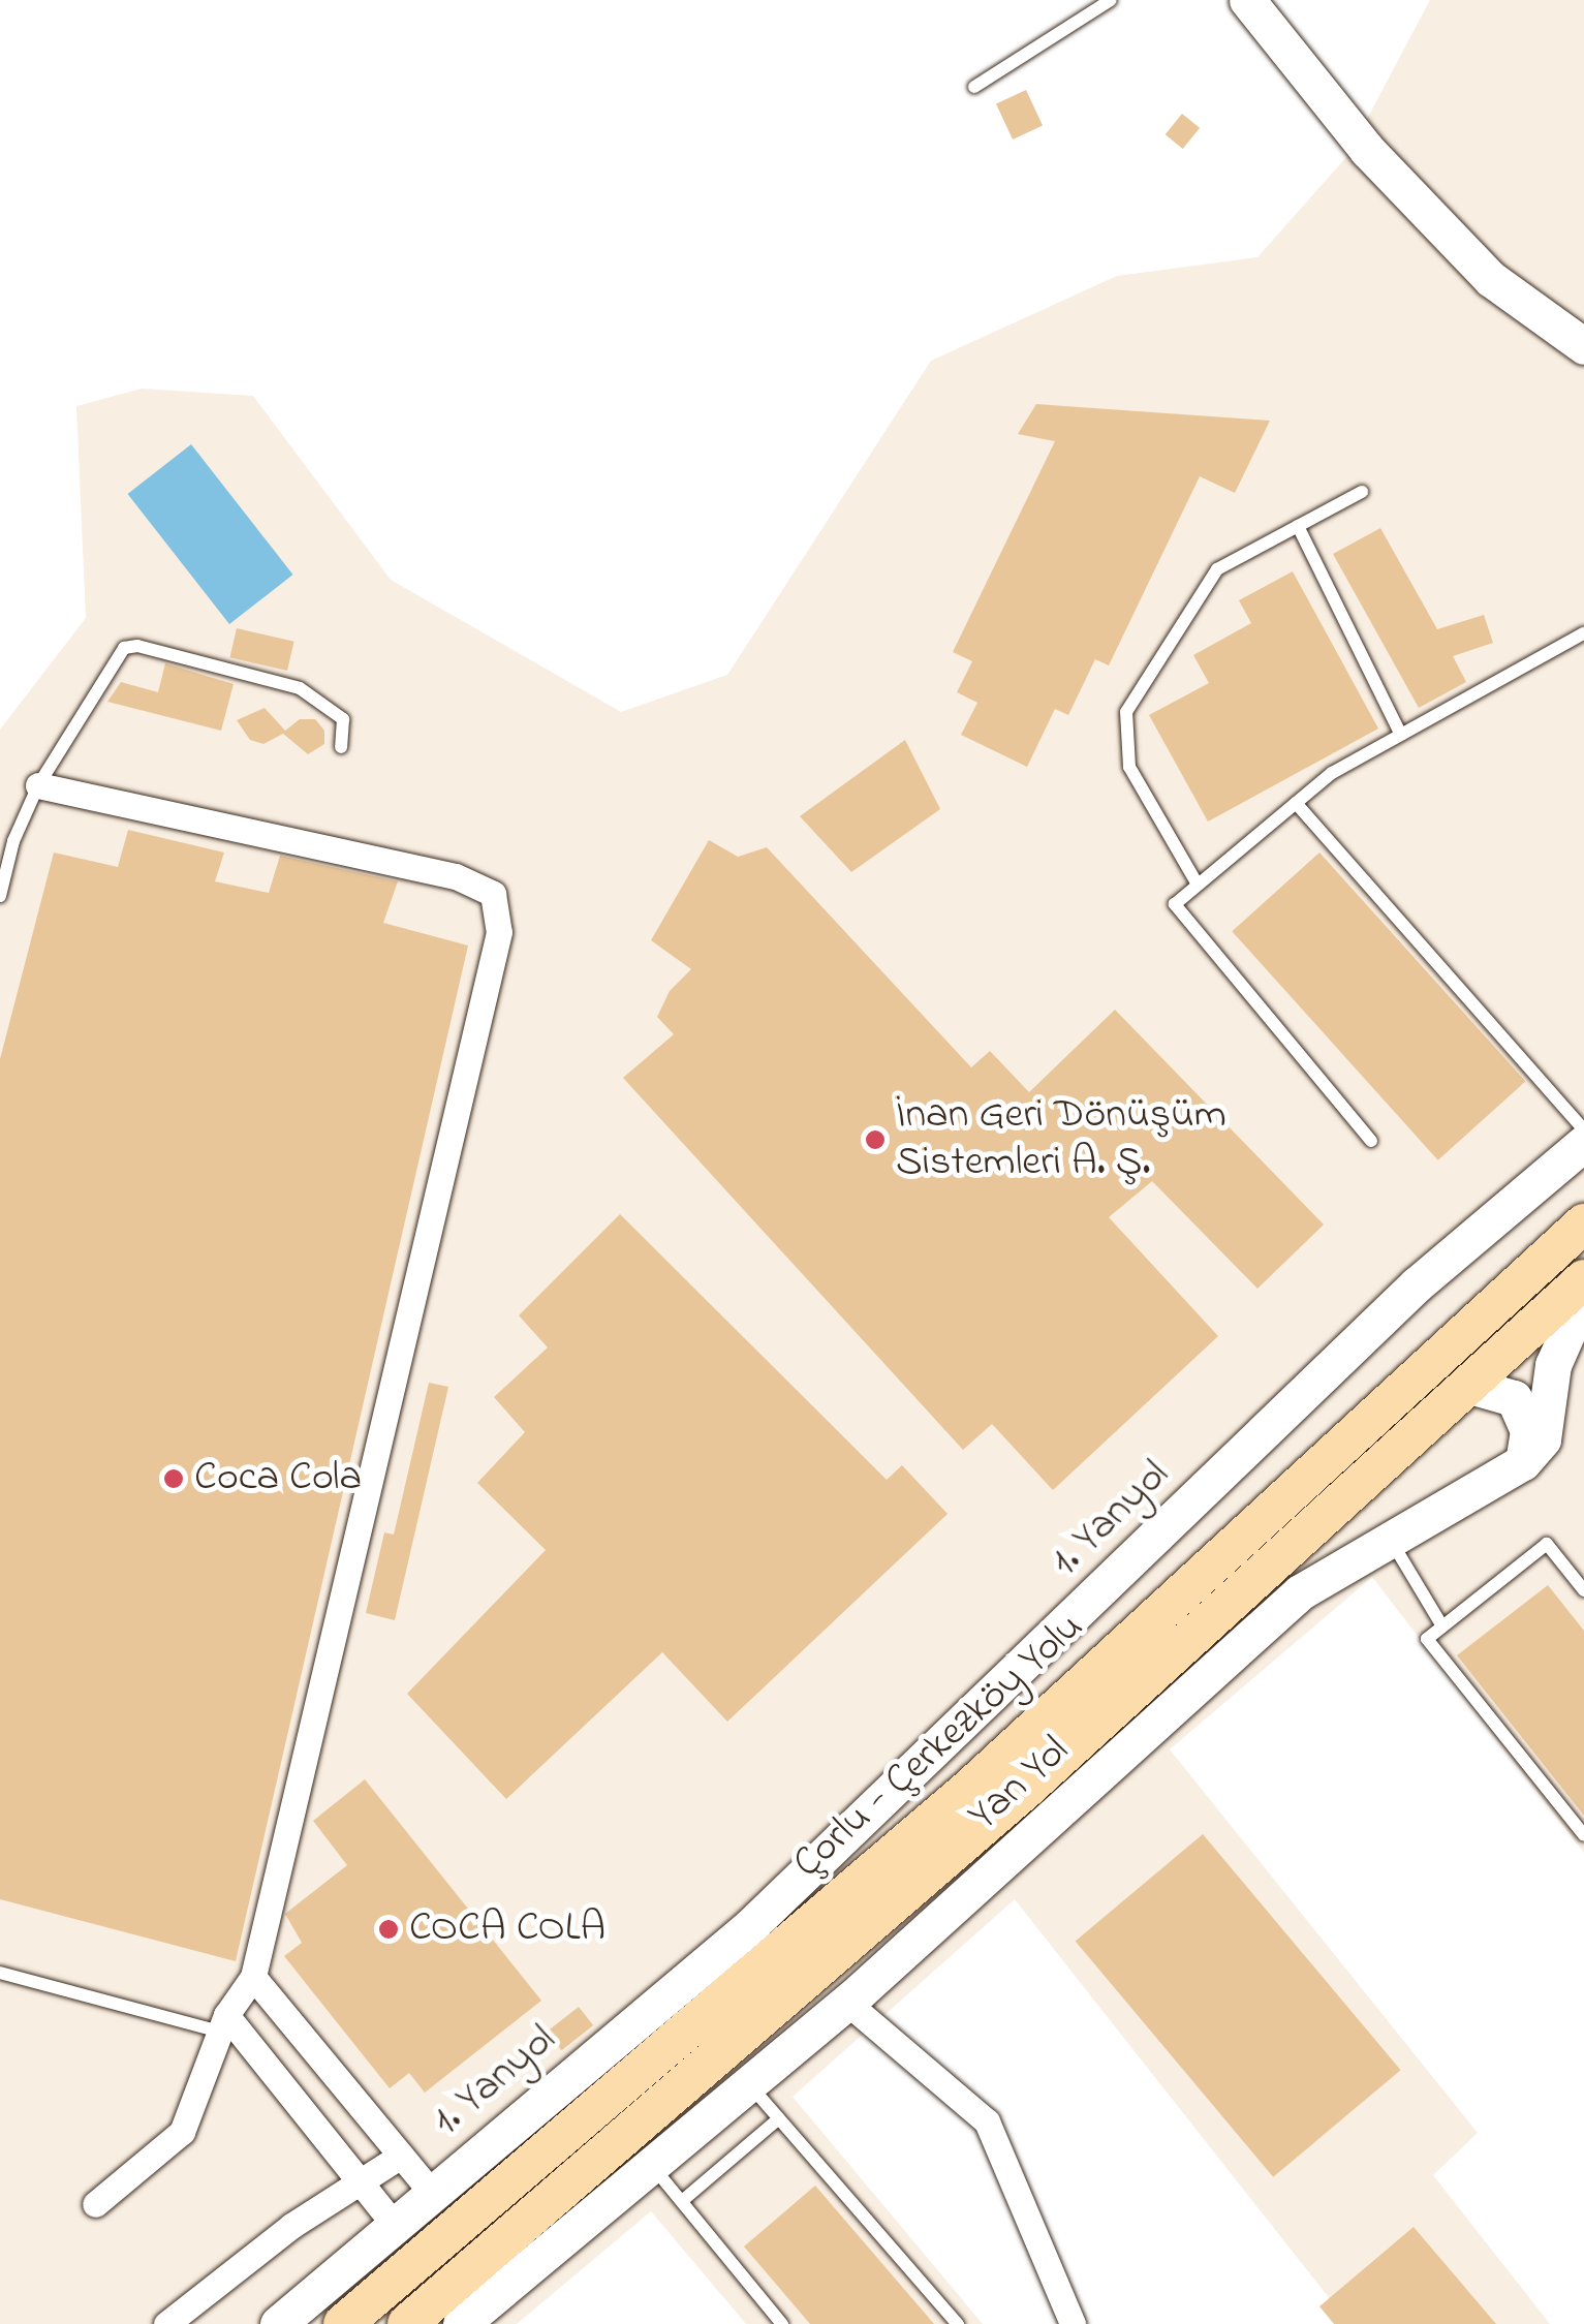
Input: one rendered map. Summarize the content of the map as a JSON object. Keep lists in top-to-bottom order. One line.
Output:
{"streets":{"main road":["1. Yanyol","Çorlu - Çerkezköy Yolu","Yan Yol"]},"places":["İnan Geri Dönüşüm Sistemleri A. Ş.","Coca Cola","COCA COLA"]}
